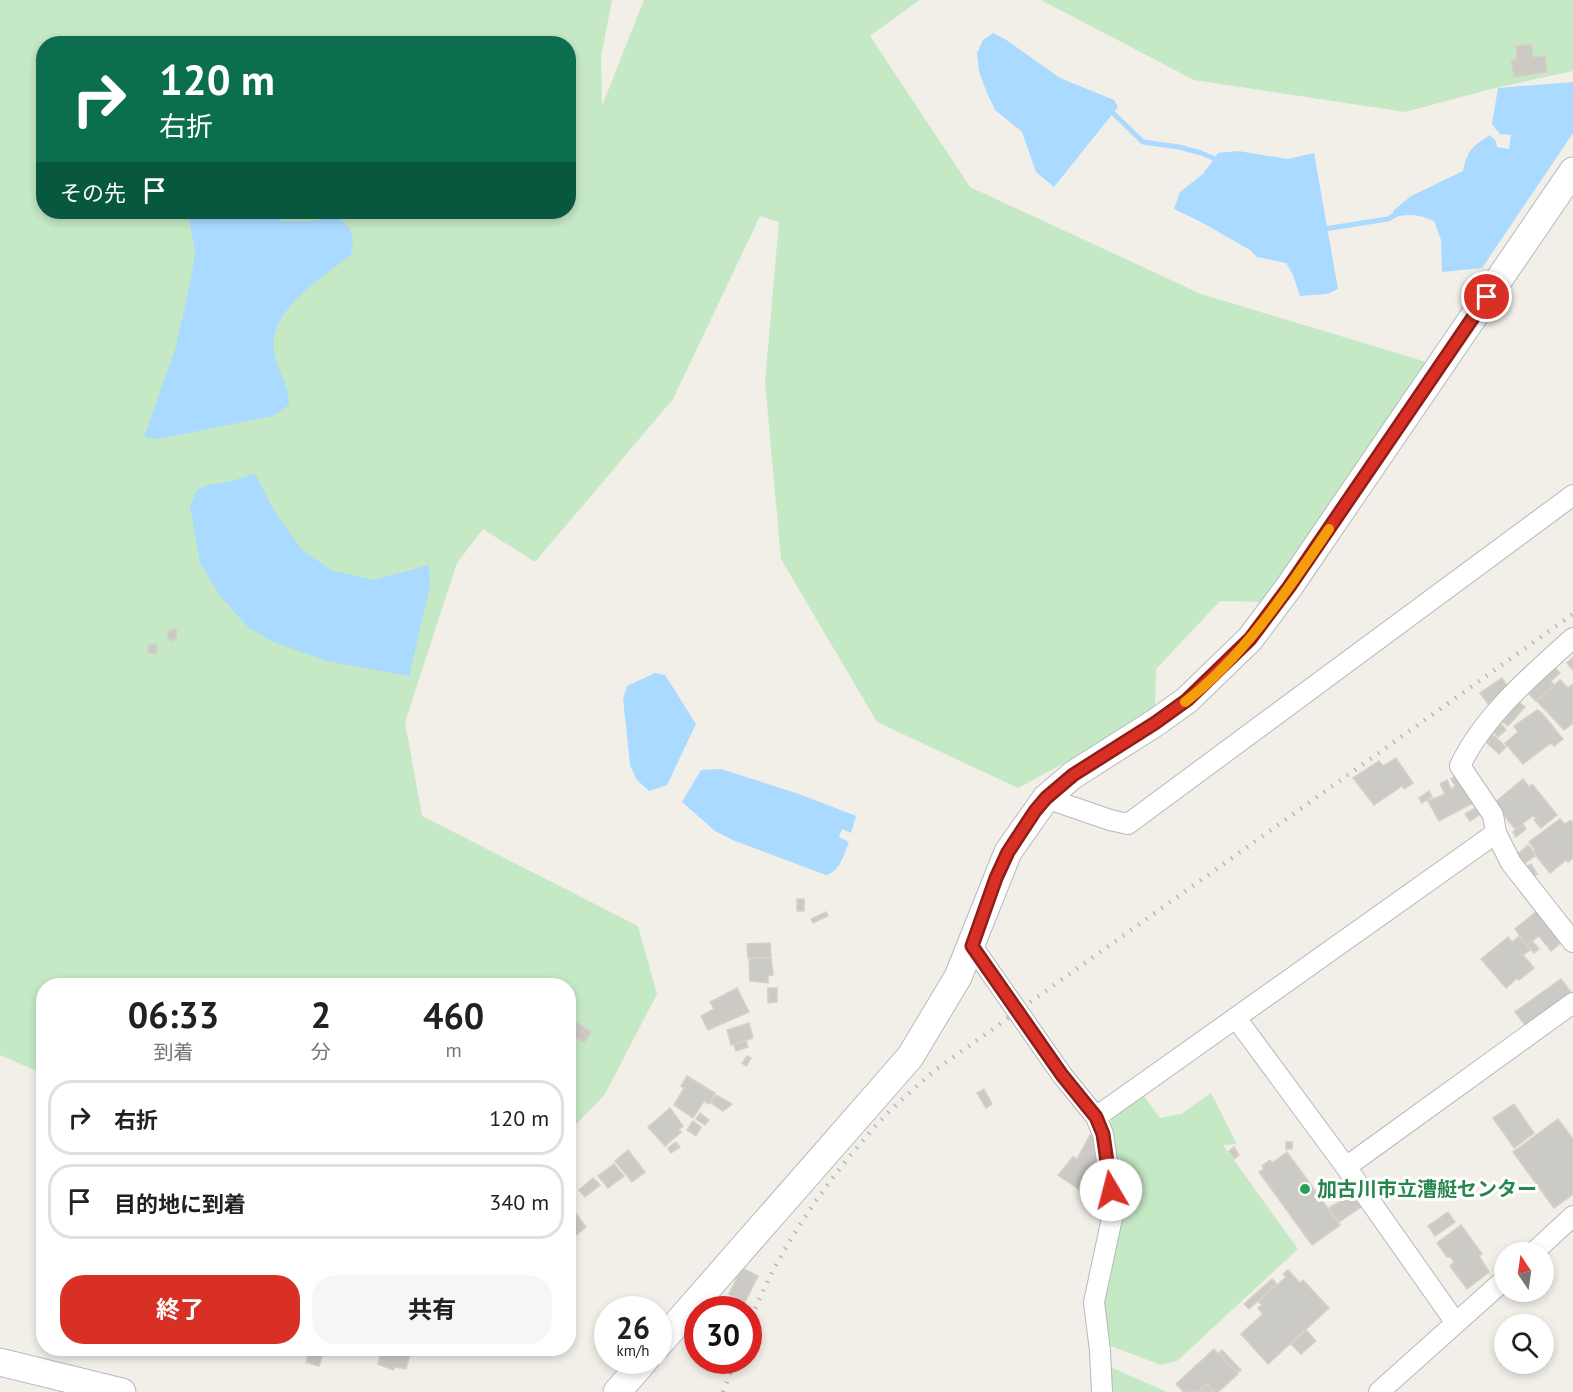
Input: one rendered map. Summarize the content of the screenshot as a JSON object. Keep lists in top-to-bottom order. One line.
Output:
{"places":["加古川市立漕艇センター"],"north":"top","page":{"turn":["120 m","右折"],"then":"その先","eta":["06:33","到着","2","分","460","m"],"list":[{"name":"右折","value":"120 m"},{"name":"目的地に到着","value":"340 m"}],"buttons":["終了","共有"],"speed":"26 km/h","limit":"30"}}
